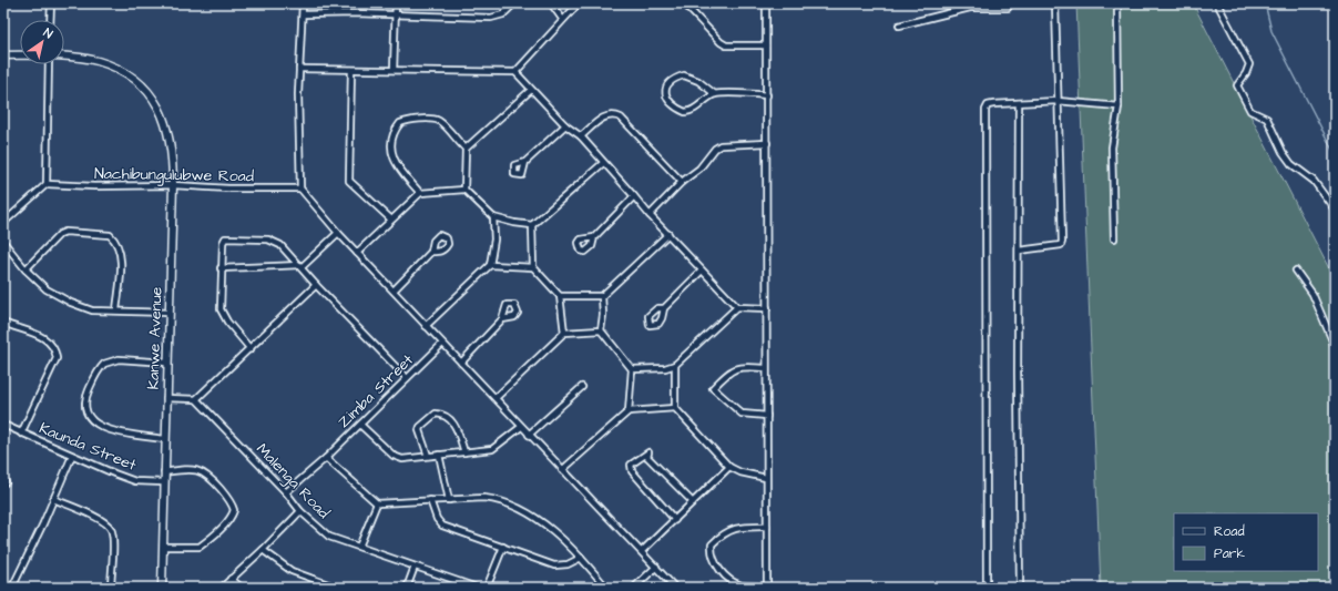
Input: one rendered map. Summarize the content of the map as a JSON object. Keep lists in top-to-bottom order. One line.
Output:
{"streets":{"main road":["Kanwe Avenue"],"street":["Nachibungulubwe Road","Zimba Street","Kaunda Street","Malenga Road"]},"crossings":[["Nachibungulubwe Road","Kanwe Avenue"],["Kanwe Avenue","Kaunda Street"],["Zimba Street","Malenga Road"]],"legend":["Road","Park"],"north":"top right"}
